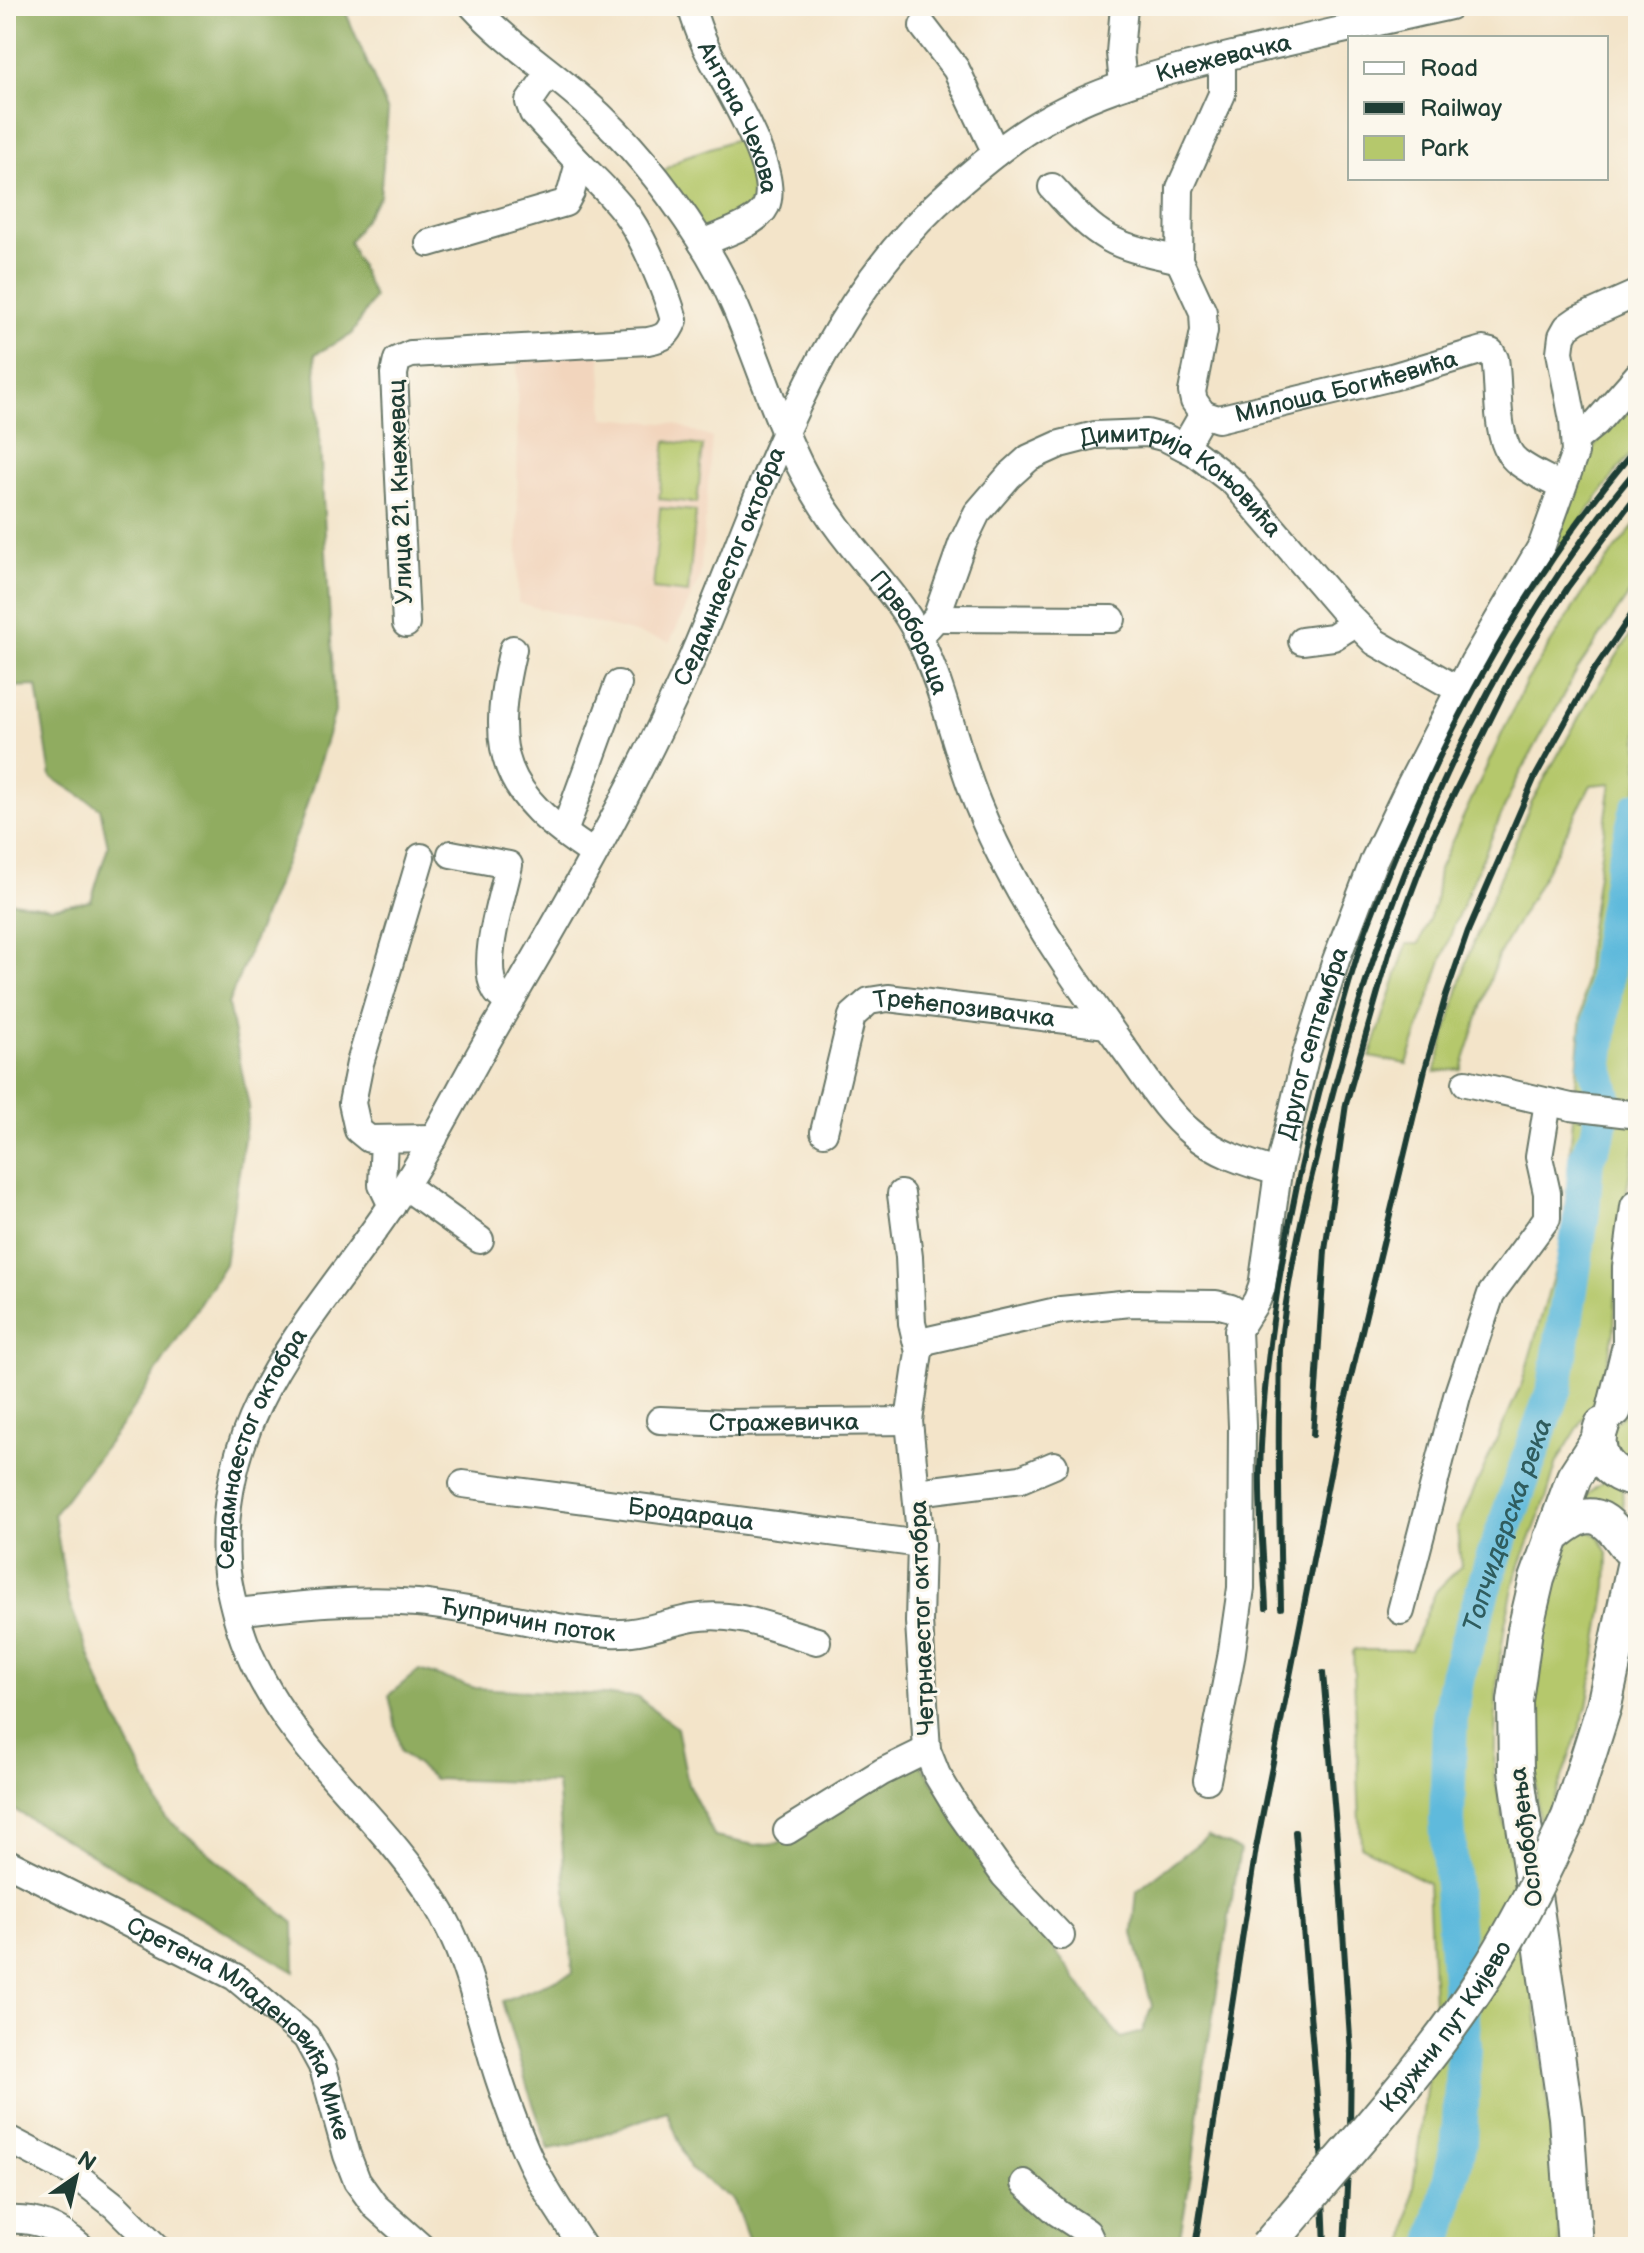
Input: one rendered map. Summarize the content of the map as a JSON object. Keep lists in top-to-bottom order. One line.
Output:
{"streets":{"main road":["Ослобођења","Кружни пут Кијево"],"street":["Кнежевачка","Антона Чехова","Милоша Богићевића","Улица 21. Кнежевац","Димитрија Коњовића","Седамнаестог октобра","Првобораца","Трећепозивачка","Другог септембра","Стражевичка","Бродараца","Ћупричин поток","Четрнаестог октобра","Сретена Младеновића Мике"]},"crossings":[["Кнежевачка","Милоша Богићевића"],["Кнежевачка","Седамнаестог октобра"],["Антона Чехова","Првобораца"],["Милоша Богићевића","Димитрија Коњовића"],["Милоша Богићевића","Другог септембра"],["Димитрија Коњовића","Првобораца"],["Димитрија Коњовића","Другог септембра"],["Седамнаестог октобра","Првобораца"],["Седамнаестог октобра","Ћупричин поток"],["Првобораца","Трећепозивачка"],["Првобораца","Другог септембра"],["Стражевичка","Четрнаестог октобра"],["Бродараца","Четрнаестог октобра"]],"water":["Топчидерска река"],"legend":["Road","Railway","Park"],"north":"top right"}
